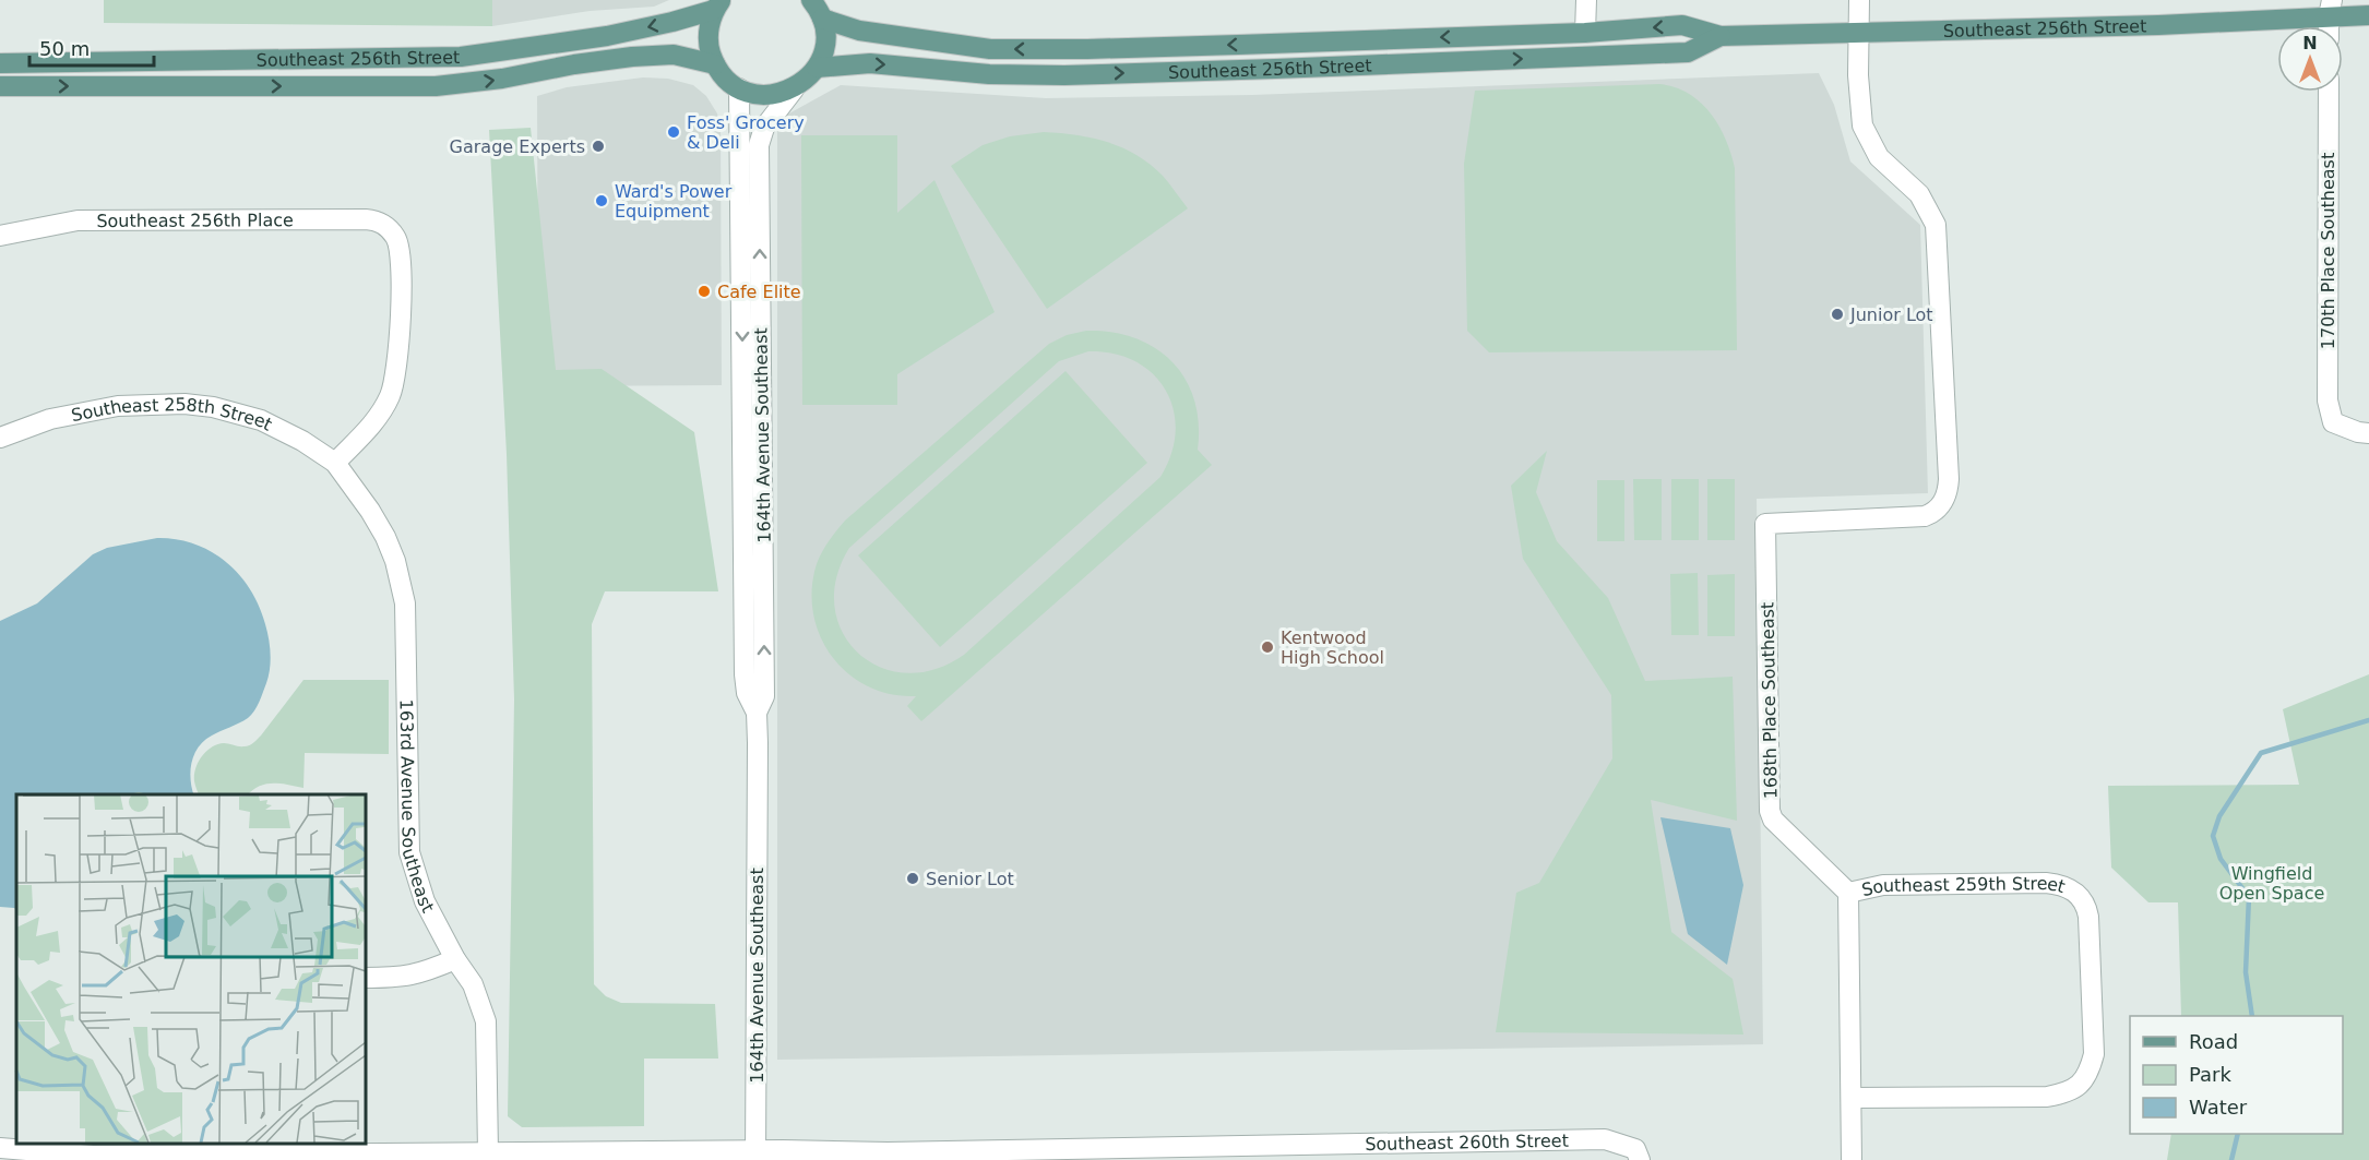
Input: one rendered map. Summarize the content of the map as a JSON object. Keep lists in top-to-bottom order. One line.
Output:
{"streets":{"main road":["Southeast 256th Street"],"street":["Southeast 256th Place","170th Place Southeast","Southeast 258th Street","164th Avenue Southeast","168th Place Southeast","163rd Avenue Southeast","Southeast 259th Street","Southeast 260th Street"]},"crossings":[["Southeast 256th Street","168th Place Southeast"],["Southeast 256th Place","Southeast 258th Street"],["Southeast 256th Place","163rd Avenue Southeast"],["Southeast 258th Street","163rd Avenue Southeast"],["164th Avenue Southeast","Southeast 260th Street"],["168th Place Southeast","Southeast 259th Street"],["163rd Avenue Southeast","Southeast 260th Street"]],"parks":["Wingfield Open Space"],"places":["Foss' Grocery & Deli","Garage Experts","Ward's Power Equipment","Cafe Elite","Junior Lot","Kentwood High School","Senior Lot"],"legend":["Road","Park","Water"],"scale_bar":"50 m","north":"top"}
